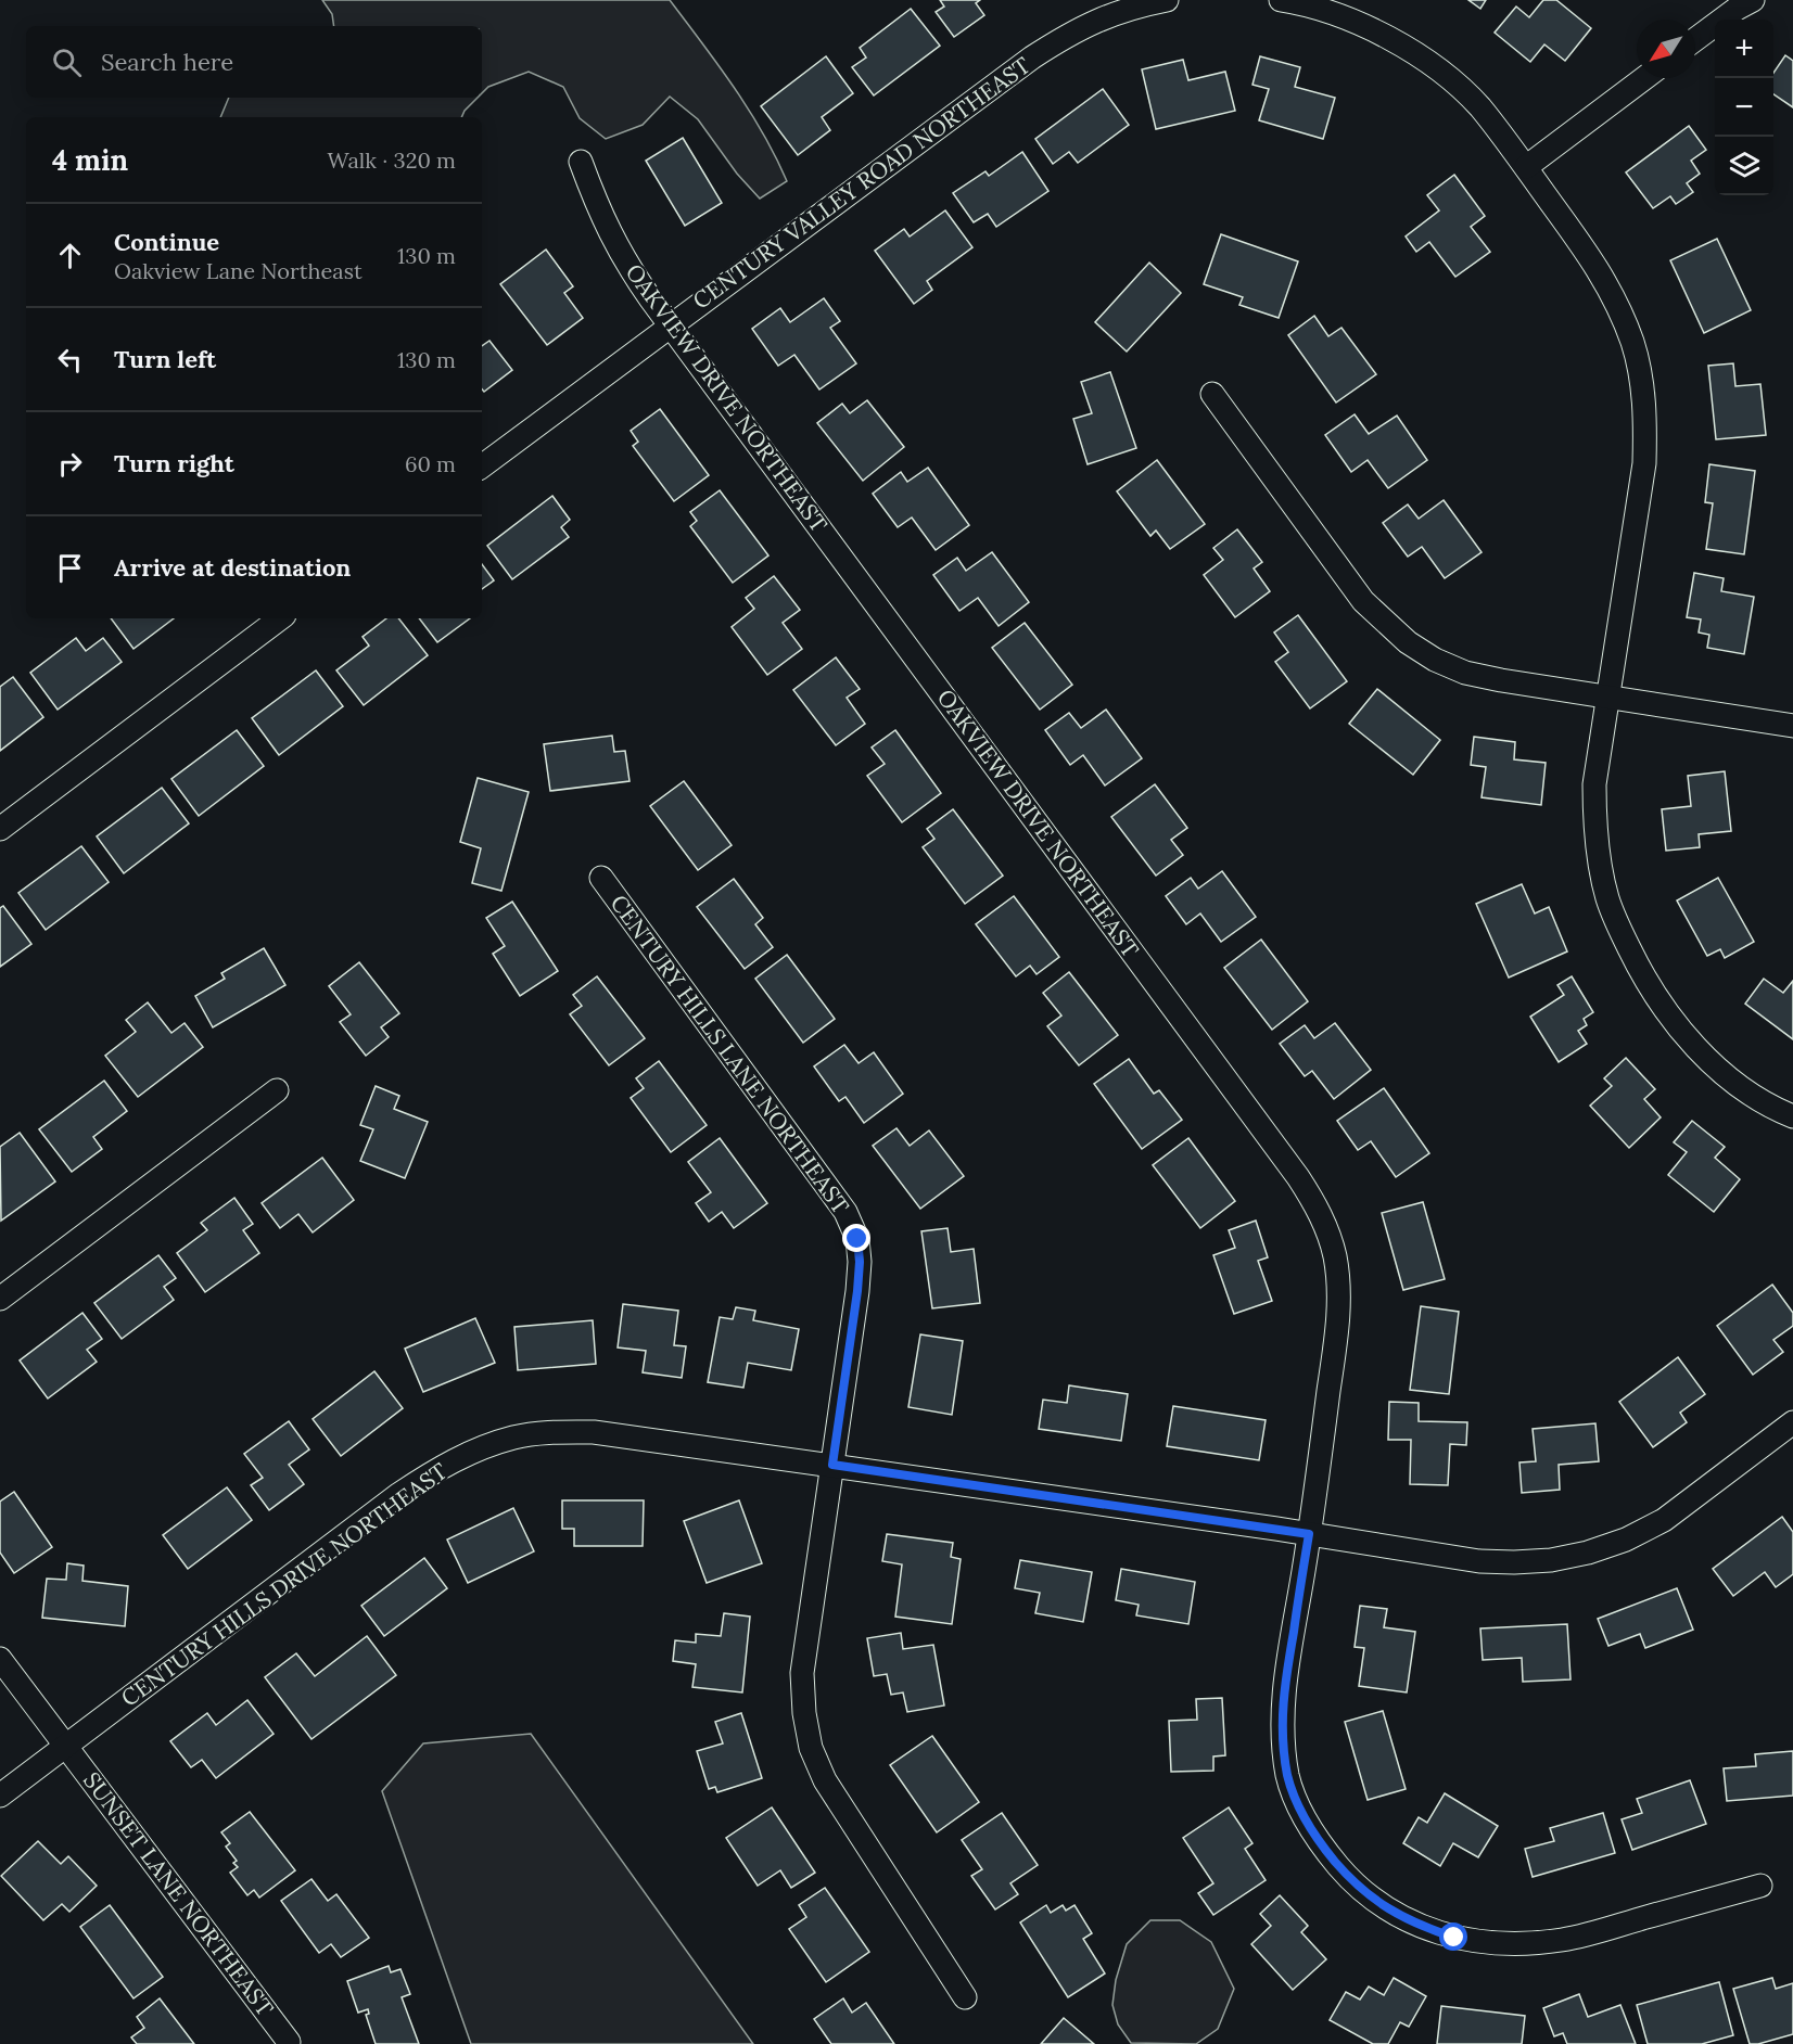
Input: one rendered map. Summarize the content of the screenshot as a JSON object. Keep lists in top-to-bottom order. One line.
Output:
{"streets":{"street":["CENTURY VALLEY ROAD NORTHEAST","OAKVIEW DRIVE NORTHEAST","CENTURY HILLS LANE NORTHEAST","CENTURY HILLS DRIVE NORTHEAST","SUNSET LANE NORTHEAST"]},"crossings":[["CENTURY VALLEY ROAD NORTHEAST","OAKVIEW DRIVE NORTHEAST"],["OAKVIEW DRIVE NORTHEAST","CENTURY HILLS DRIVE NORTHEAST"],["CENTURY HILLS LANE NORTHEAST","CENTURY HILLS DRIVE NORTHEAST"],["CENTURY HILLS DRIVE NORTHEAST","SUNSET LANE NORTHEAST"]],"north":"bottom left","page":{"map_buttons":["+","−"],"search":"Search here","heading":["4 min","Walk · 320 m"],"list":[["Continue","Oakview Lane Northeast","130 m"],["Turn left","130 m"],["Turn right","60 m"],"Arrive at destination"]}}
